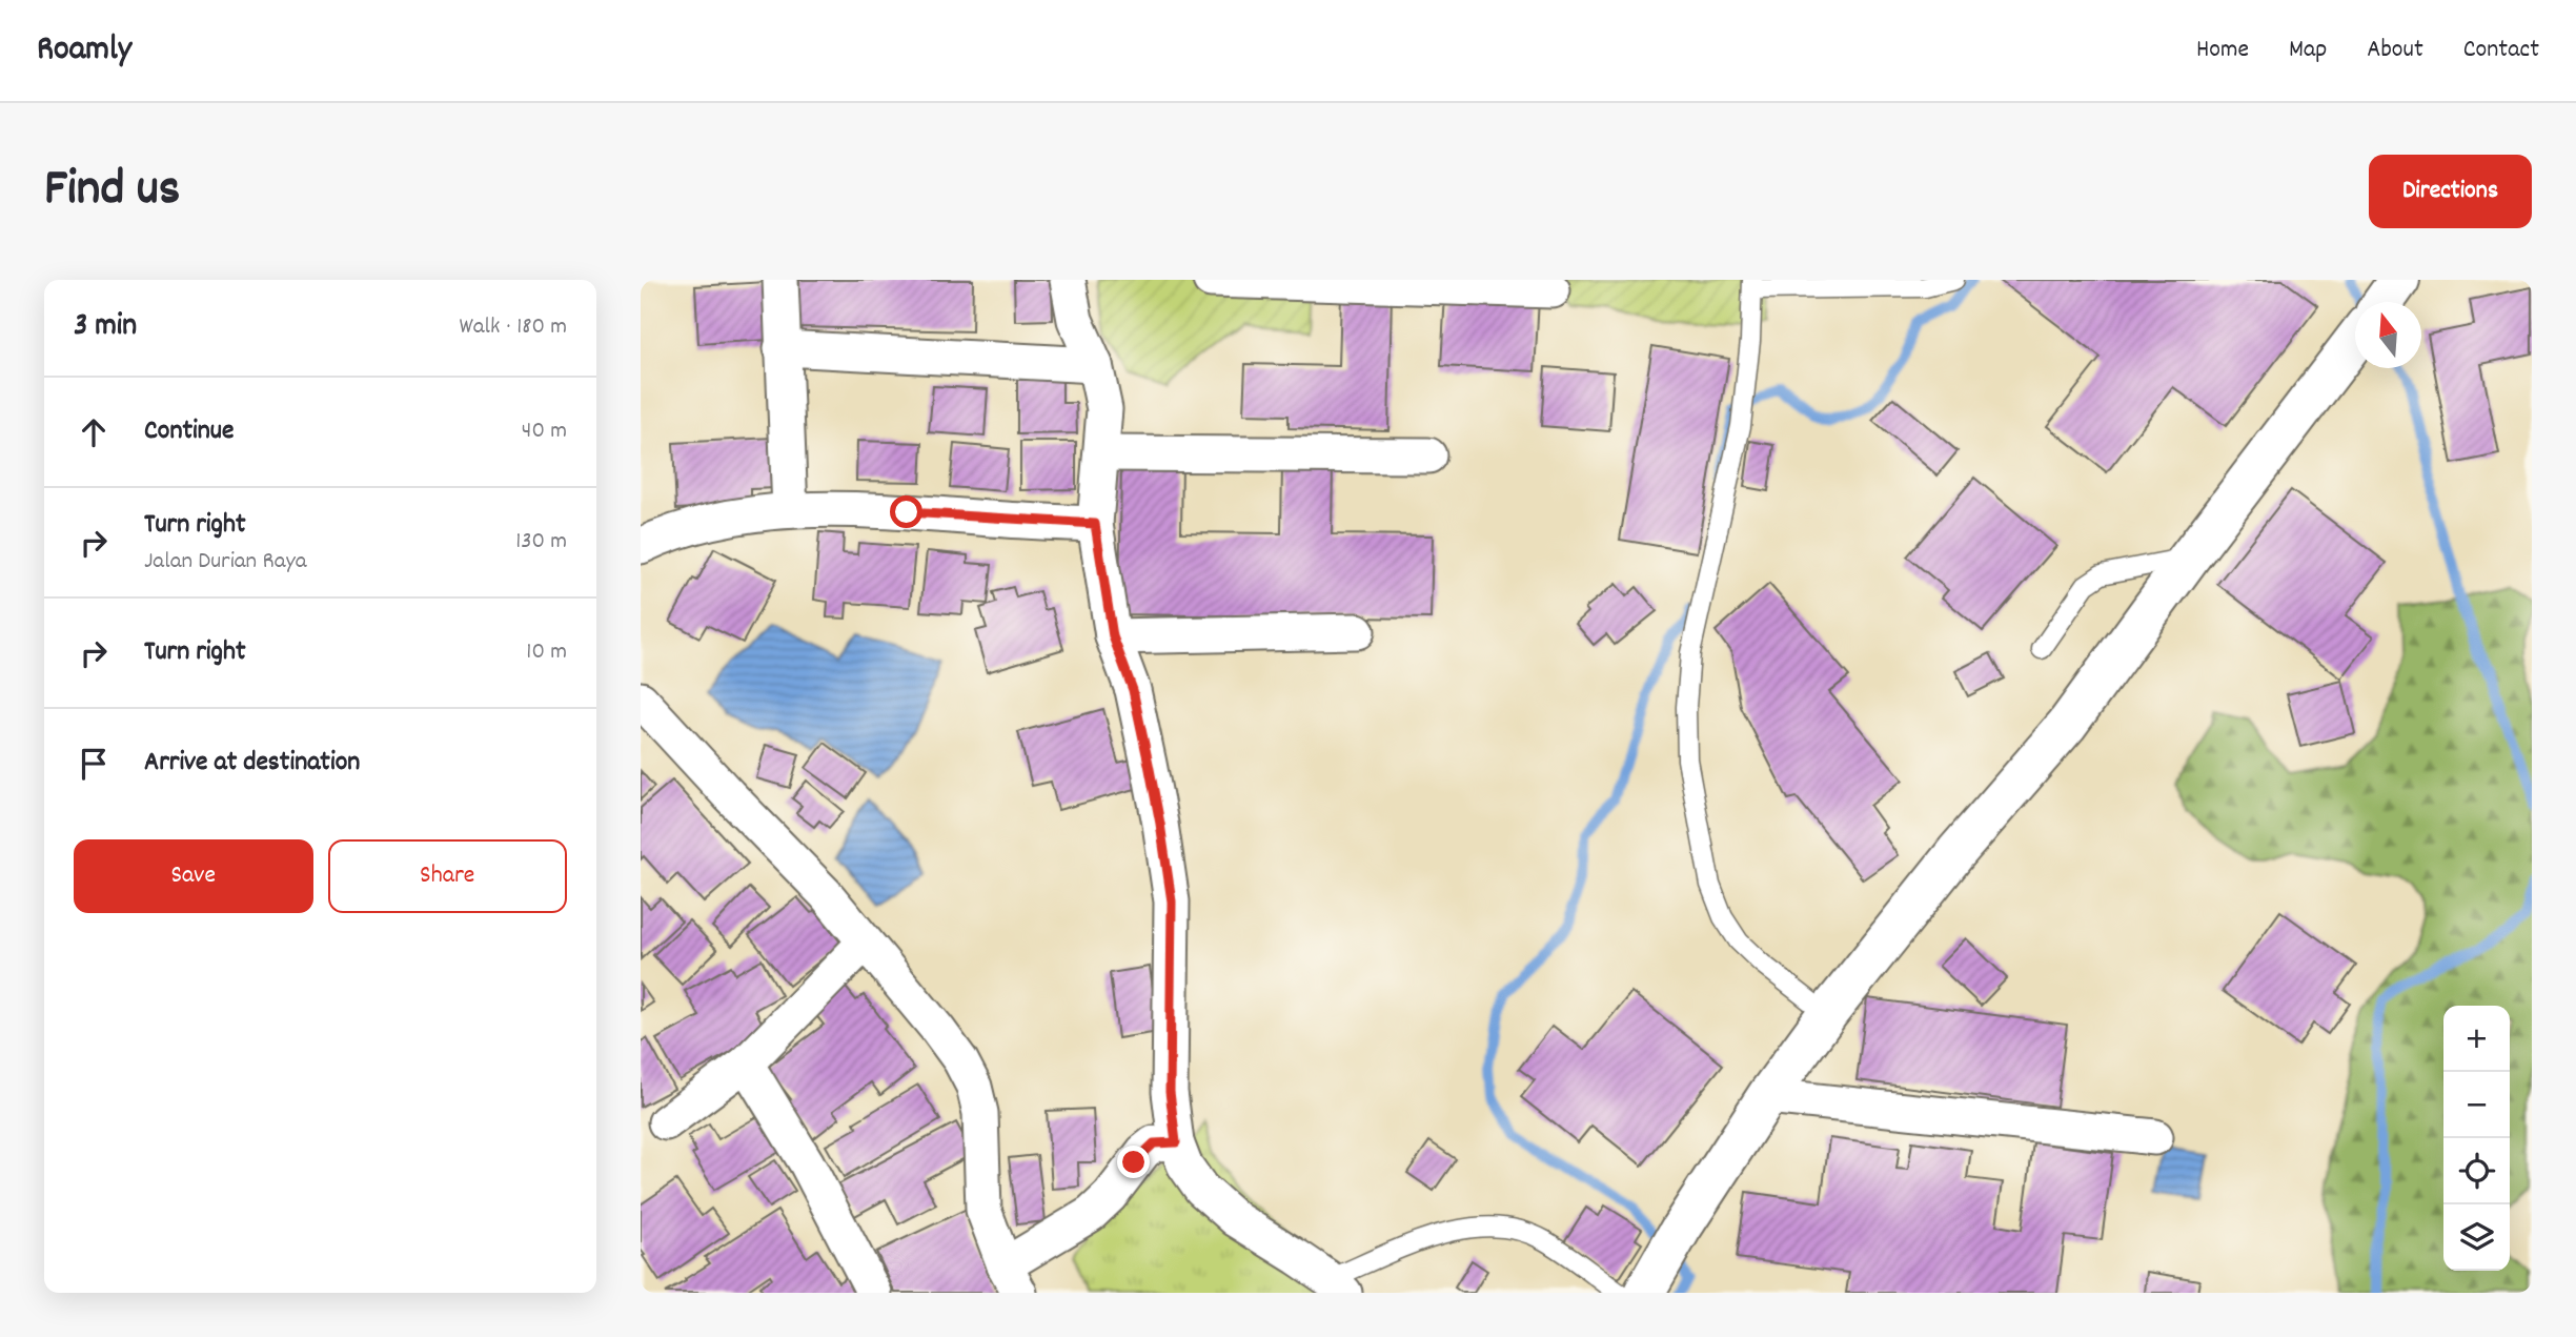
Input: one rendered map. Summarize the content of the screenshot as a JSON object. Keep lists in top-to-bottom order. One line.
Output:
{"north":"top","page":{"header":"Roamly","nav":["Home","Map","About","Contact"],"title":"Find us","buttons":["Directions",["Save","Share"]],"heading":["3 min","Walk · 180 m"],"list":[["Continue","40 m"],["Turn right","Jalan Durian Raya","130 m"],["Turn right","10 m"],"Arrive at destination"],"map_buttons":["+","−"]}}
